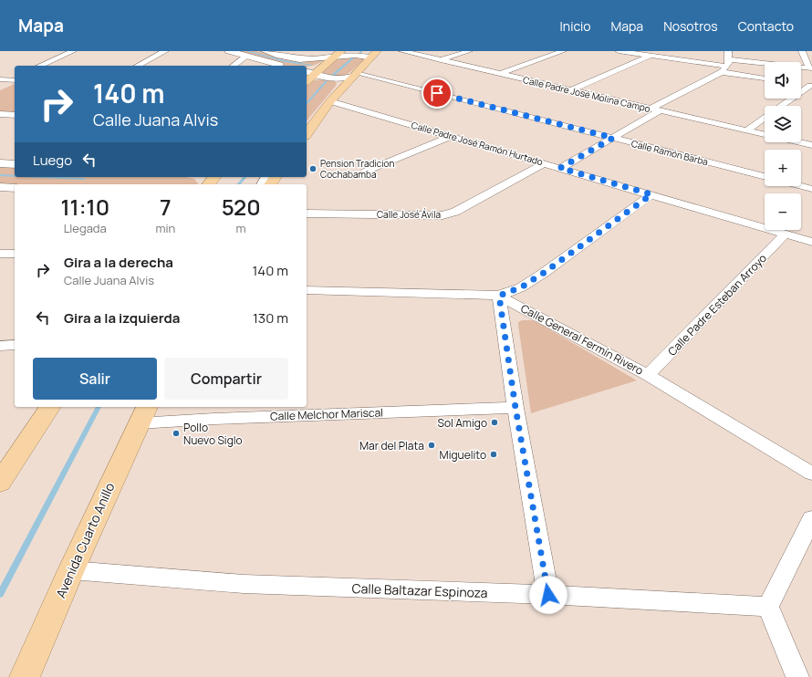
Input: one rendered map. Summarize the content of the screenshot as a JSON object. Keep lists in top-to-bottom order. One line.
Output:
{"streets":{"highway":["Avenida Cuarto Anillo"],"street":["Calle Padre José Molina Campo","Calle Padre José Ramón Hurtado","Calle Ramón Barba","Calle José Ávila","Calle Padre Esteban Arroyo","Calle General Fermín Rivero","Calle Melchor Mariscal","Calle Baltazar Espinoza"]},"crossings":[["Calle Padre José Ramón Hurtado","Calle José Ávila"],["Calle Padre José Ramón Hurtado","Calle Padre Esteban Arroyo"],["Calle Padre Esteban Arroyo","Calle General Fermín Rivero"],["Calle Melchor Mariscal","Avenida Cuarto Anillo"],["Avenida Cuarto Anillo","Calle Baltazar Espinoza"]],"places":["Pension Tradicion Cochabamba","Sol Amigo","Pollo Nuevo Siglo","Mar del Plata","Miguelito"],"page":{"header":"Mapa","nav":["Inicio","Mapa","Nosotros","Contacto"],"map_buttons":["+","−"],"turn":["140 m","Calle Juana Alvis"],"then":"Luego","eta":["11:10","Llegada","7","min","520","m"],"list":[{"name":"Gira a la derecha","note":"Calle Juana Alvis","value":"140 m"},{"name":"Gira a la izquierda","value":"130 m"}],"buttons":["Salir","Compartir"]}}
